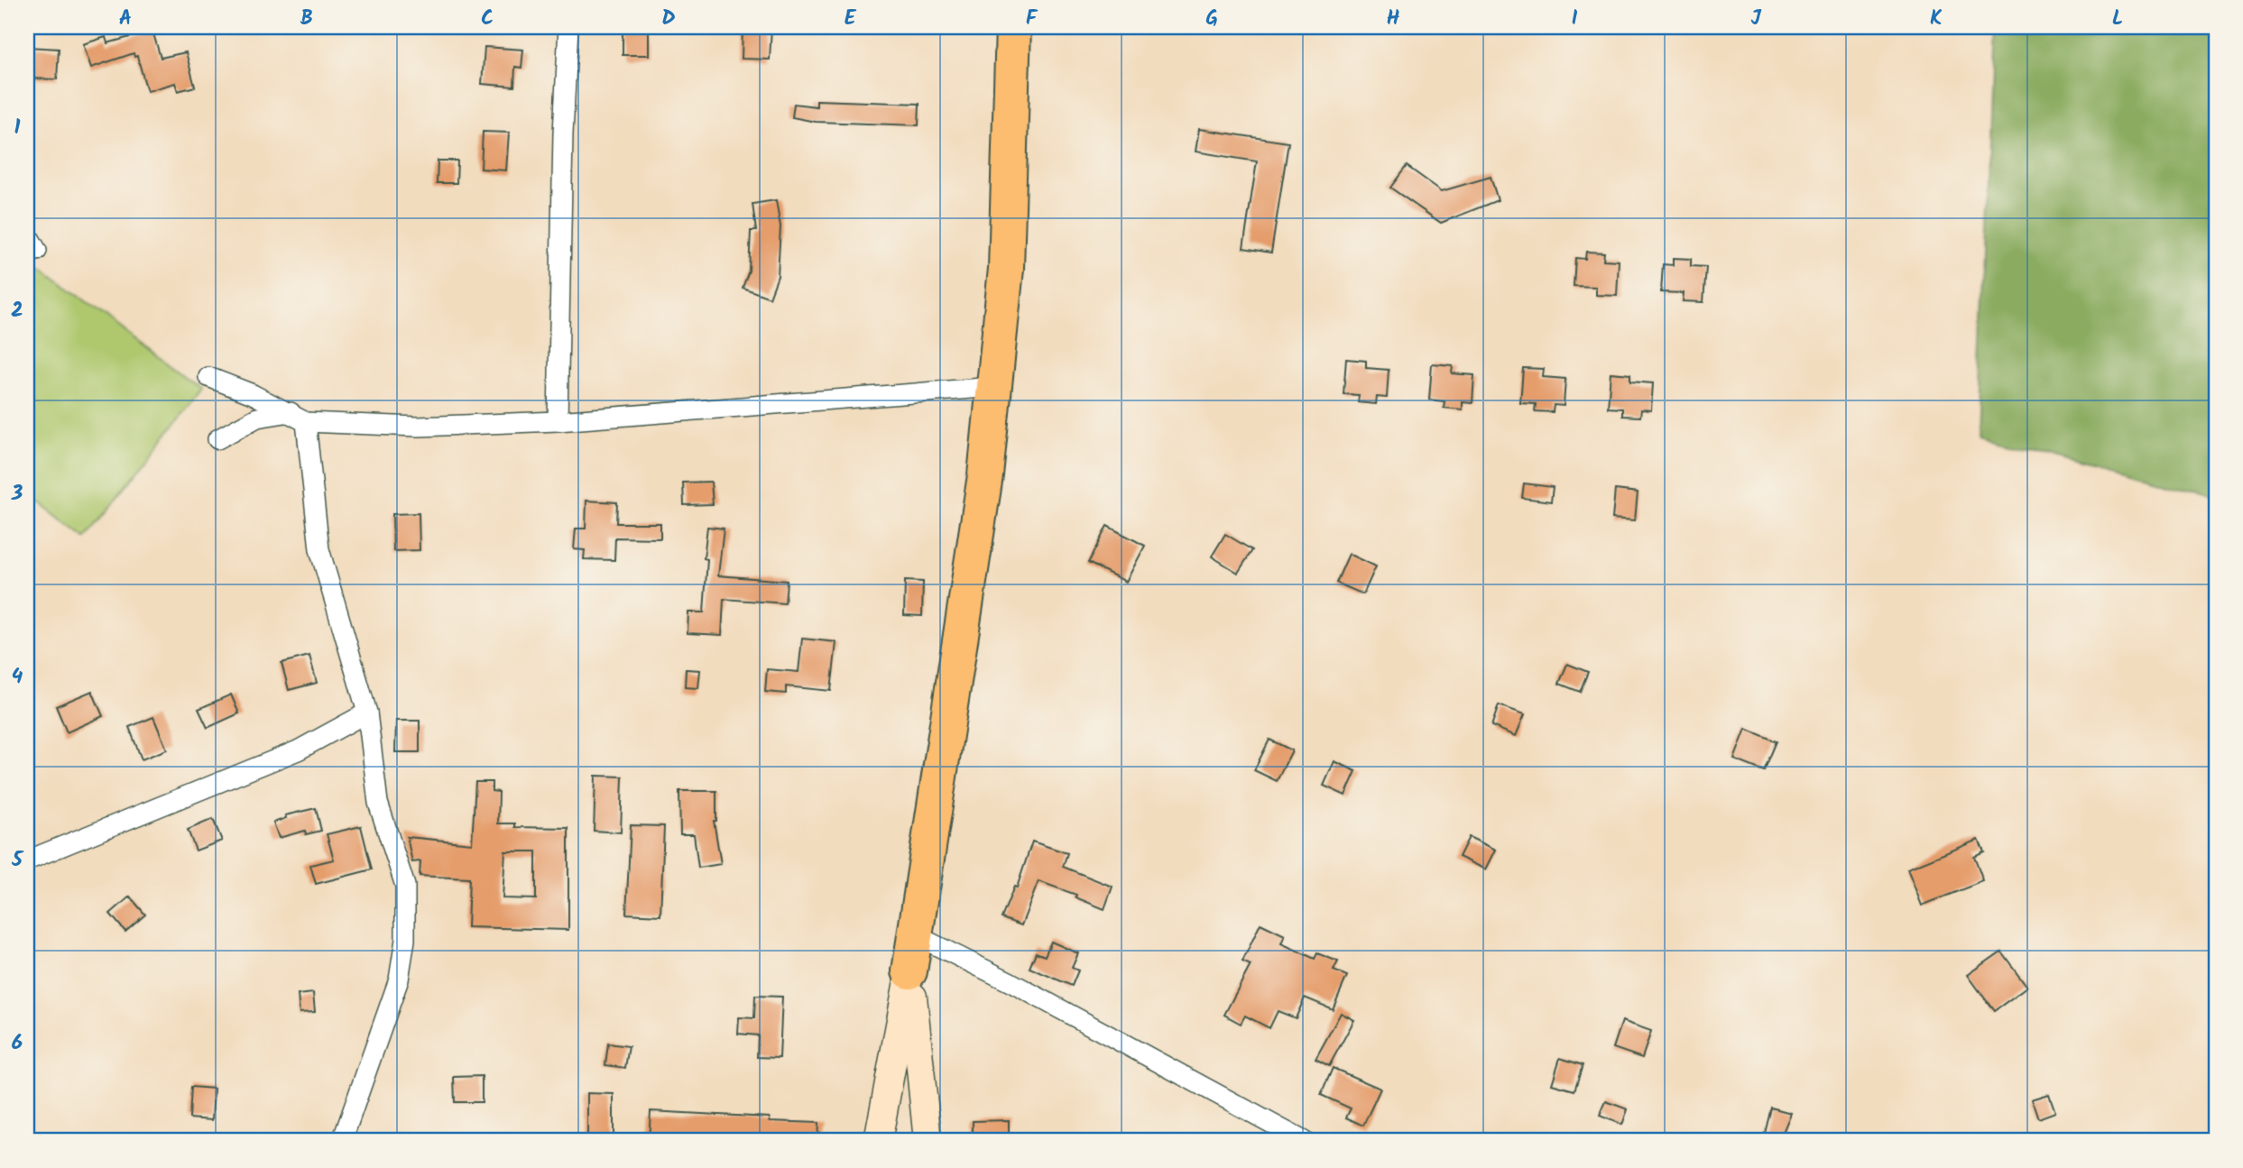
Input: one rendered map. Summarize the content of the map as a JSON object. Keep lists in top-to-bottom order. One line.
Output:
{"grid":{"columns":["A","B","C","D","E","F","G","H","I","J","K","L"],"rows":["1","2","3","4","5","6"]}}
